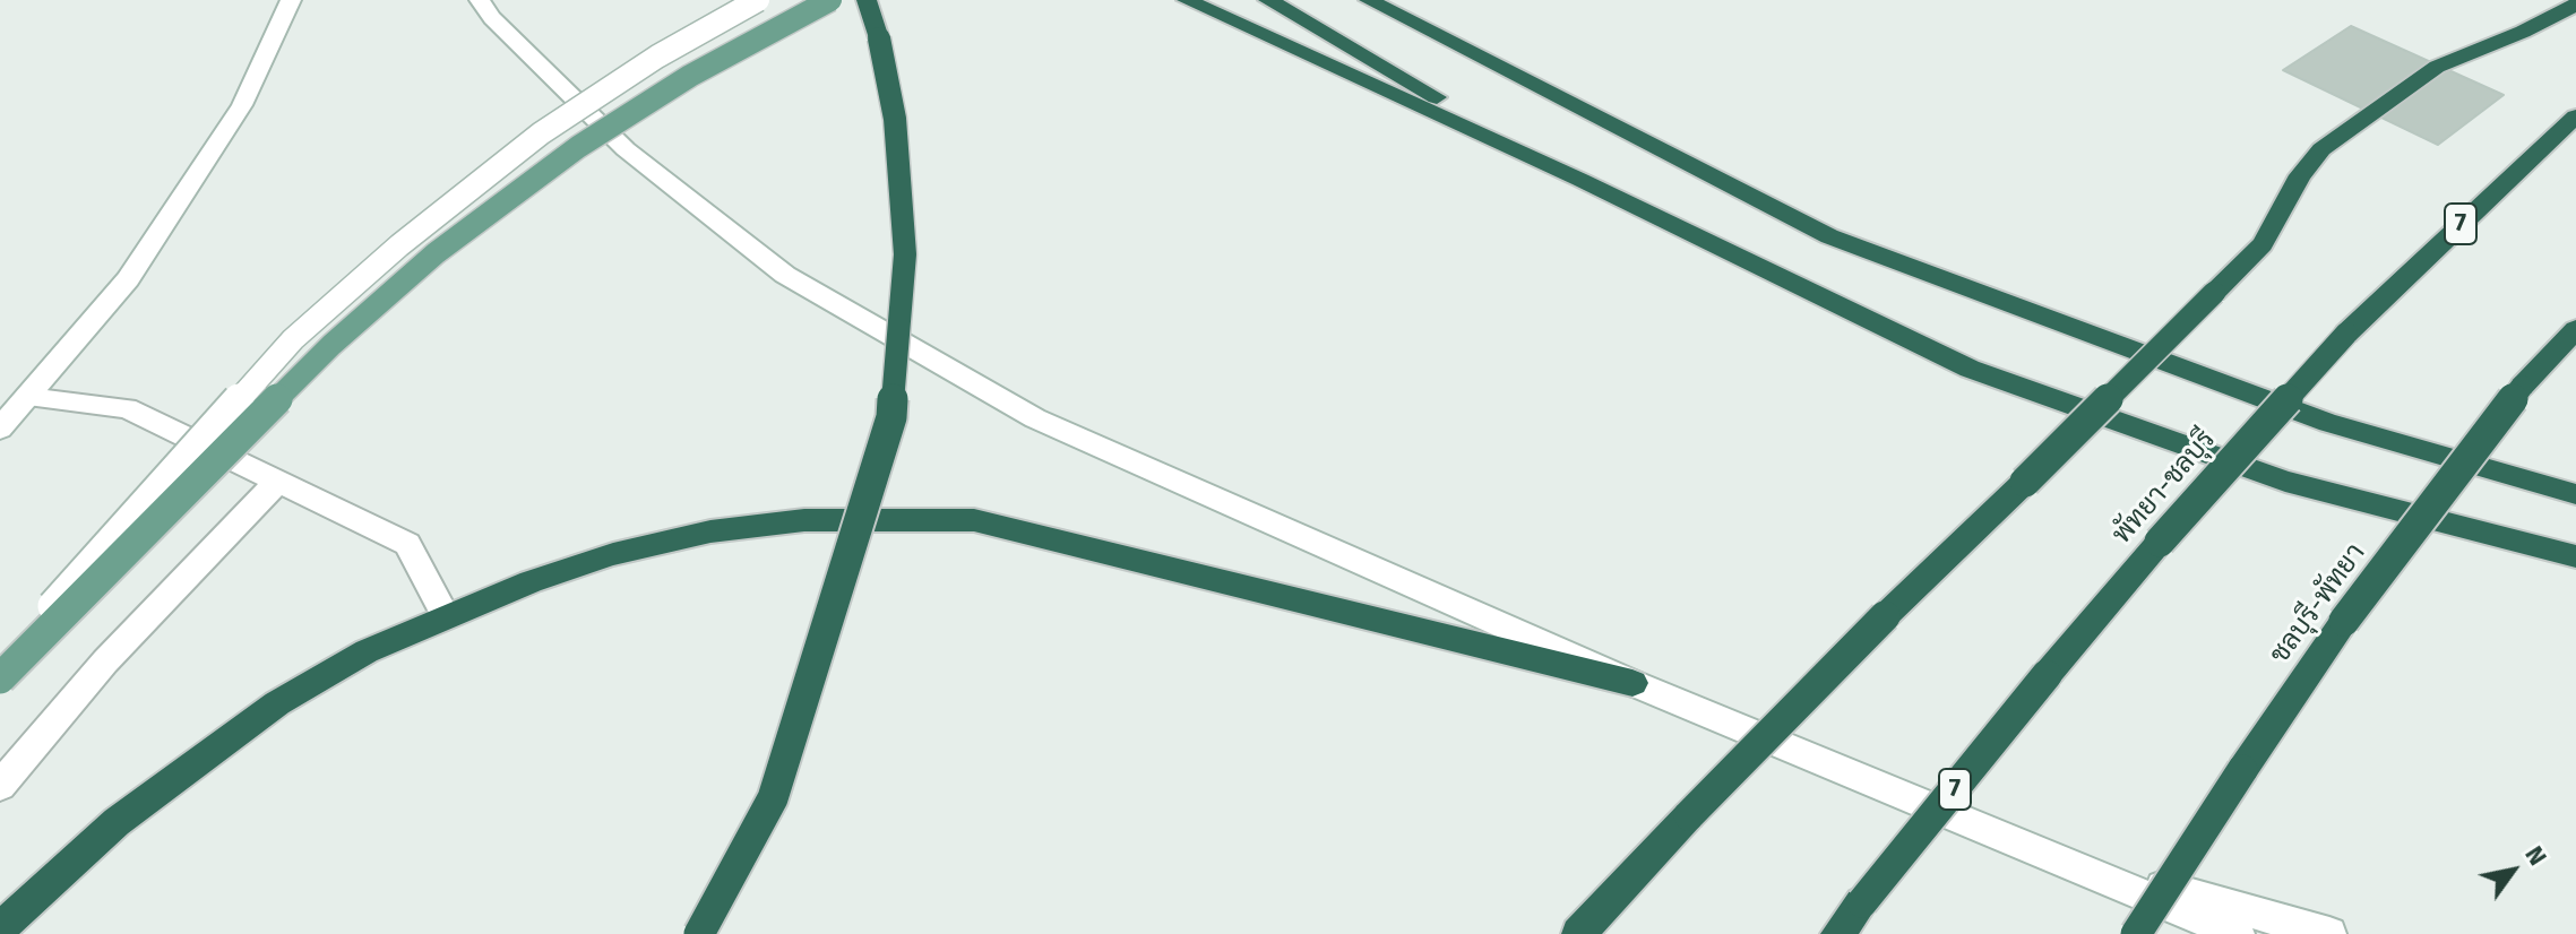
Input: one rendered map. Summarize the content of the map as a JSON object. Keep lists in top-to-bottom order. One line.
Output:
{"streets":{"highway":["7","พัทยา-ชลบุรี","ชลบุรี-พัทยา"]},"north":"top right"}
